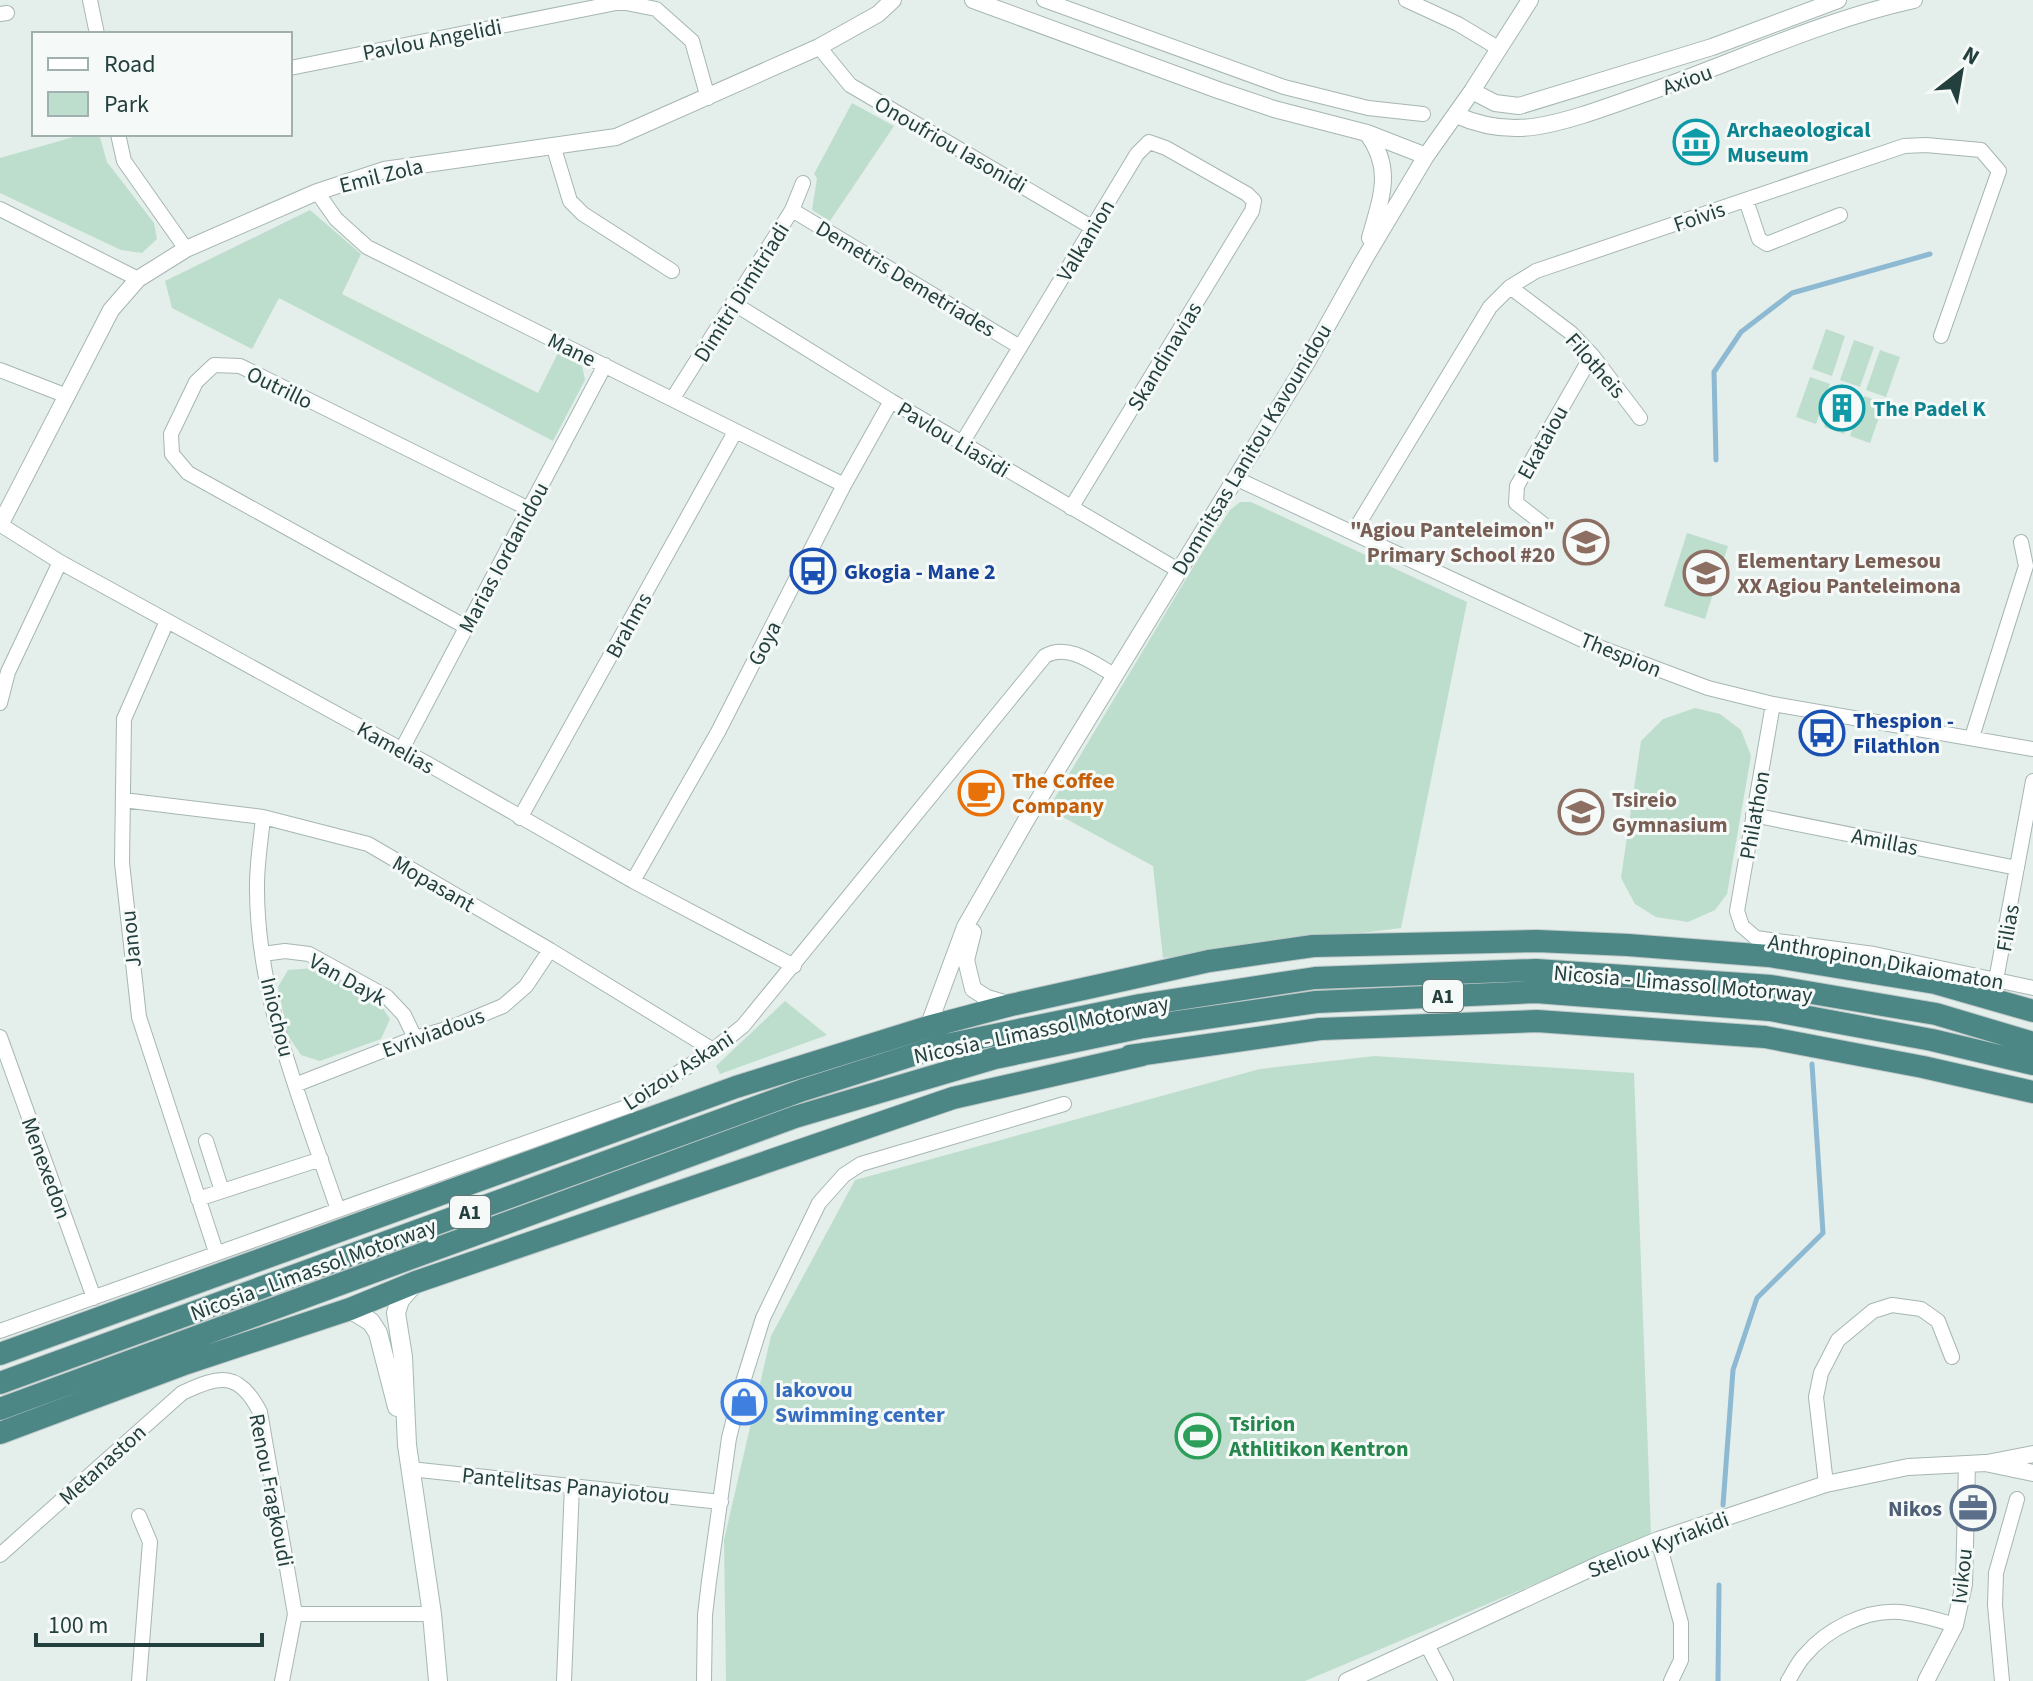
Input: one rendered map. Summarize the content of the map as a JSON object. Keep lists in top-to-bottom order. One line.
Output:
{"streets":{"highway":["Nicosia - Limassol Motorway","A1"],"street":["Pavlou Angelidi","Axiou","Onoufriou Iasonidi","Emil Zola","Foivis","Valkanion","Demetris Demetriades","Dimitri Dimitriadi","Mane","Skandinavias","Filotheis","Outrillo","Pavlou Liasidi","Ekataiou","Domnitsas Lanitou Kavounidou","Marias Iordanidou","Brahms","Goya","Thespion","Kamelias","Philathon","Amillas","Mopasant","Filias","Janou","Anthropinon Dikaiomaton","Van Dayk","Iniochou","Evriviadous","Loizou Askani","Menexedon","Metanaston","Pantelitsas Panayiotou","Renou Fragkoudi","Steliou Kyriakidi","Ivikou"]},"crossings":[["Pavlou Angelidi","Emil Zola"],["Axiou","Domnitsas Lanitou Kavounidou"],["Onoufriou Iasonidi","Emil Zola"],["Onoufriou Iasonidi","Valkanion"],["Emil Zola","Mane"],["Emil Zola","Kamelias"],["Foivis","Filotheis"],["Foivis","Thespion"],["Valkanion","Demetris Demetriades"],["Valkanion","Skandinavias"],["Valkanion","Pavlou Liasidi"],["Demetris Demetriades","Dimitri Dimitriadi"],["Dimitri Dimitriadi","Mane"],["Dimitri Dimitriadi","Pavlou Liasidi"],["Mane","Marias Iordanidou"],["Mane","Brahms"],["Mane","Goya"],["Skandinavias","Pavlou Liasidi"],["Filotheis","Ekataiou"],["Outrillo","Marias Iordanidou"],["Pavlou Liasidi","Domnitsas Lanitou Kavounidou"],["Pavlou Liasidi","Goya"],["Domnitsas Lanitou Kavounidou","Thespion"],["Domnitsas Lanitou Kavounidou","Nicosia - Limassol Motorway"],["Domnitsas Lanitou Kavounidou","Loizou Askani"],["Marias Iordanidou","Kamelias"],["Brahms","Kamelias"],["Goya","Kamelias"],["Thespion","Philathon"],["Kamelias","Janou"],["Kamelias","Loizou Askani"],["Philathon","Amillas"],["Philathon","Anthropinon Dikaiomaton"],["Amillas","Filias"],["Mopasant","Janou"],["Mopasant","Iniochou"],["Mopasant","Evriviadous"],["Mopasant","Loizou Askani"],["Filias","Anthropinon Dikaiomaton"],["Janou","Loizou Askani"],["Van Dayk","Iniochou"],["Van Dayk","Evriviadous"],["Iniochou","Evriviadous"],["Iniochou","Loizou Askani"],["Loizou Askani","Menexedon"],["Metanaston","Renou Fragkoudi"],["Steliou Kyriakidi","Ivikou"]],"places":{"museum":["Archaeological Museum"],"building":["The Padel K"],"school or university":["\"Agiou Panteleimon\" Primary School #20","Elementary Lemesou XX Agiou Panteleimona","Tsireio Gymnasium"],"bus stop":["Gkogia - Mane 2","Thespion - Filathlon"],"cafe":["The Coffee Company"],"shop":["Iakovou Swimming center"],"sports":["Tsirion Athlitikon Kentron"],"office":["Nikos"]},"legend":["Road","Park"],"scale_bar":"100 m","north":"top right"}
